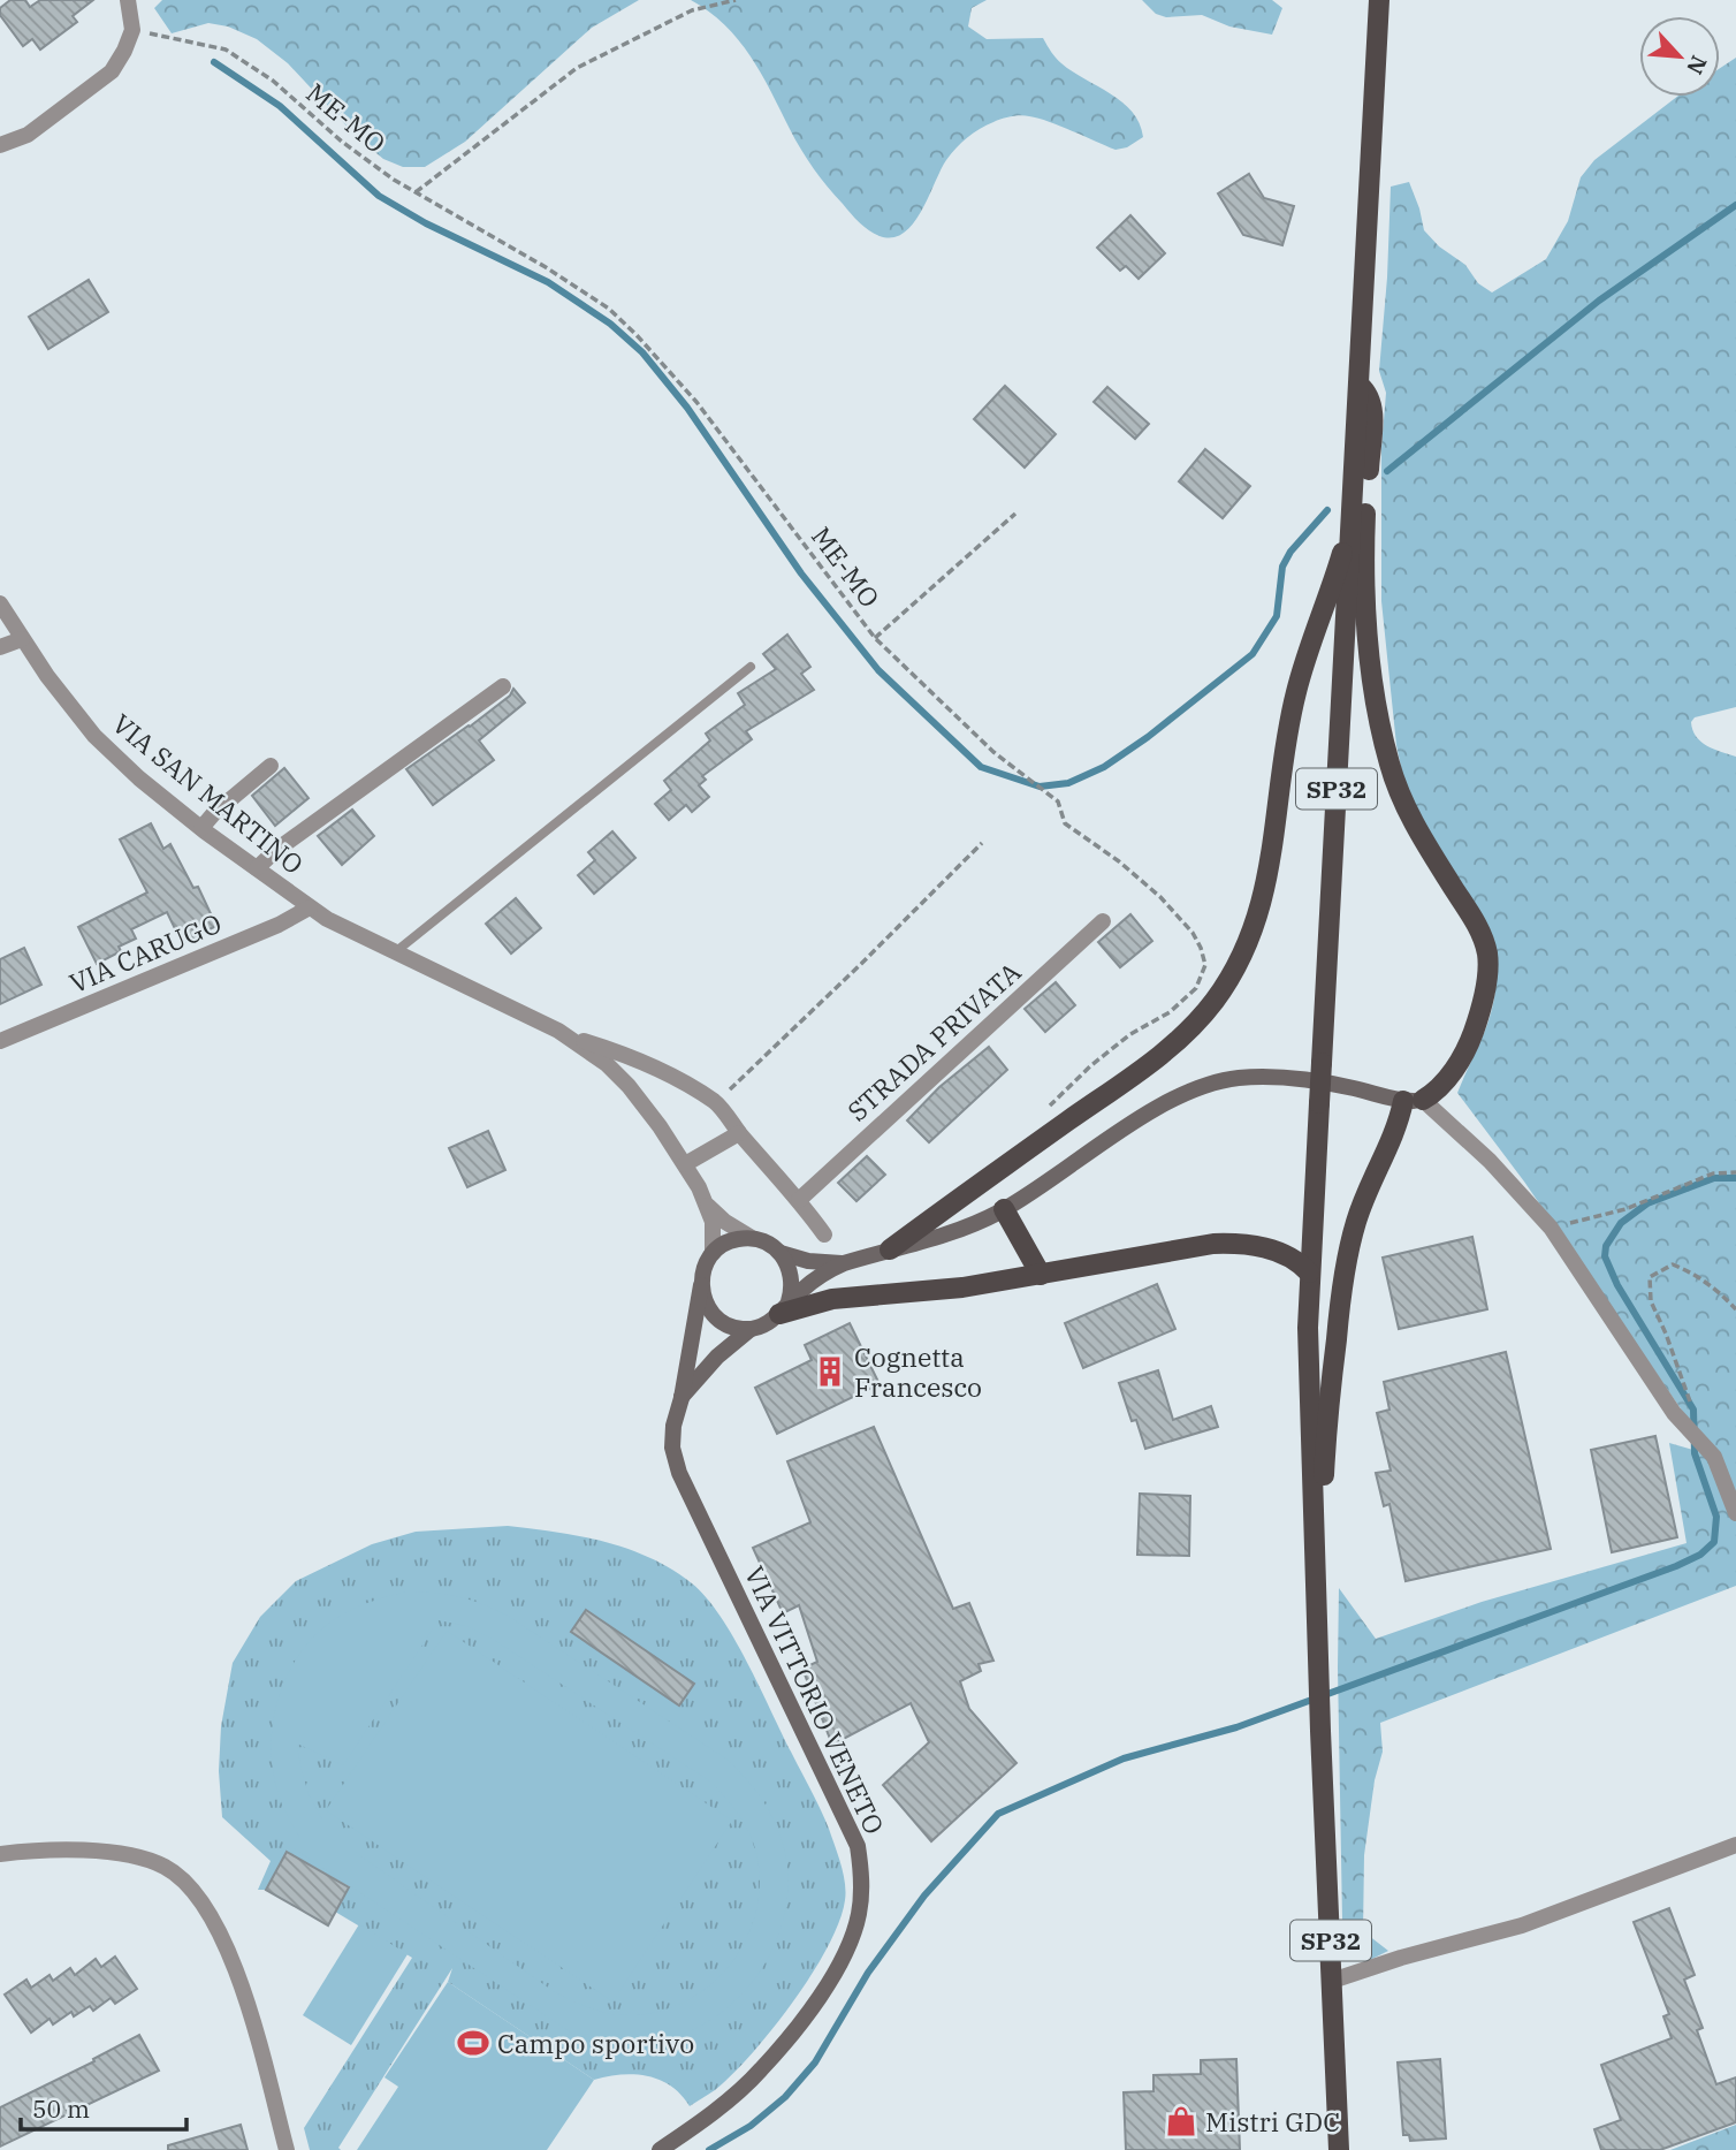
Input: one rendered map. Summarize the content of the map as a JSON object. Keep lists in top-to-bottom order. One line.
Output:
{"streets":{"main road":["SP32"],"street":["VIA SAN MARTINO","VIA CARUGO","STRADA PRIVATA","VIA VITTORIO VENETO"],"path":["ME-MO"]},"crossings":[["VIA SAN MARTINO","VIA CARUGO"]],"places":{"building":["Cognetta Francesco"],"sports":["Campo sportivo"],"shop":["Mistri GDC"]},"scale_bar":"50 m","north":"bottom right"}
